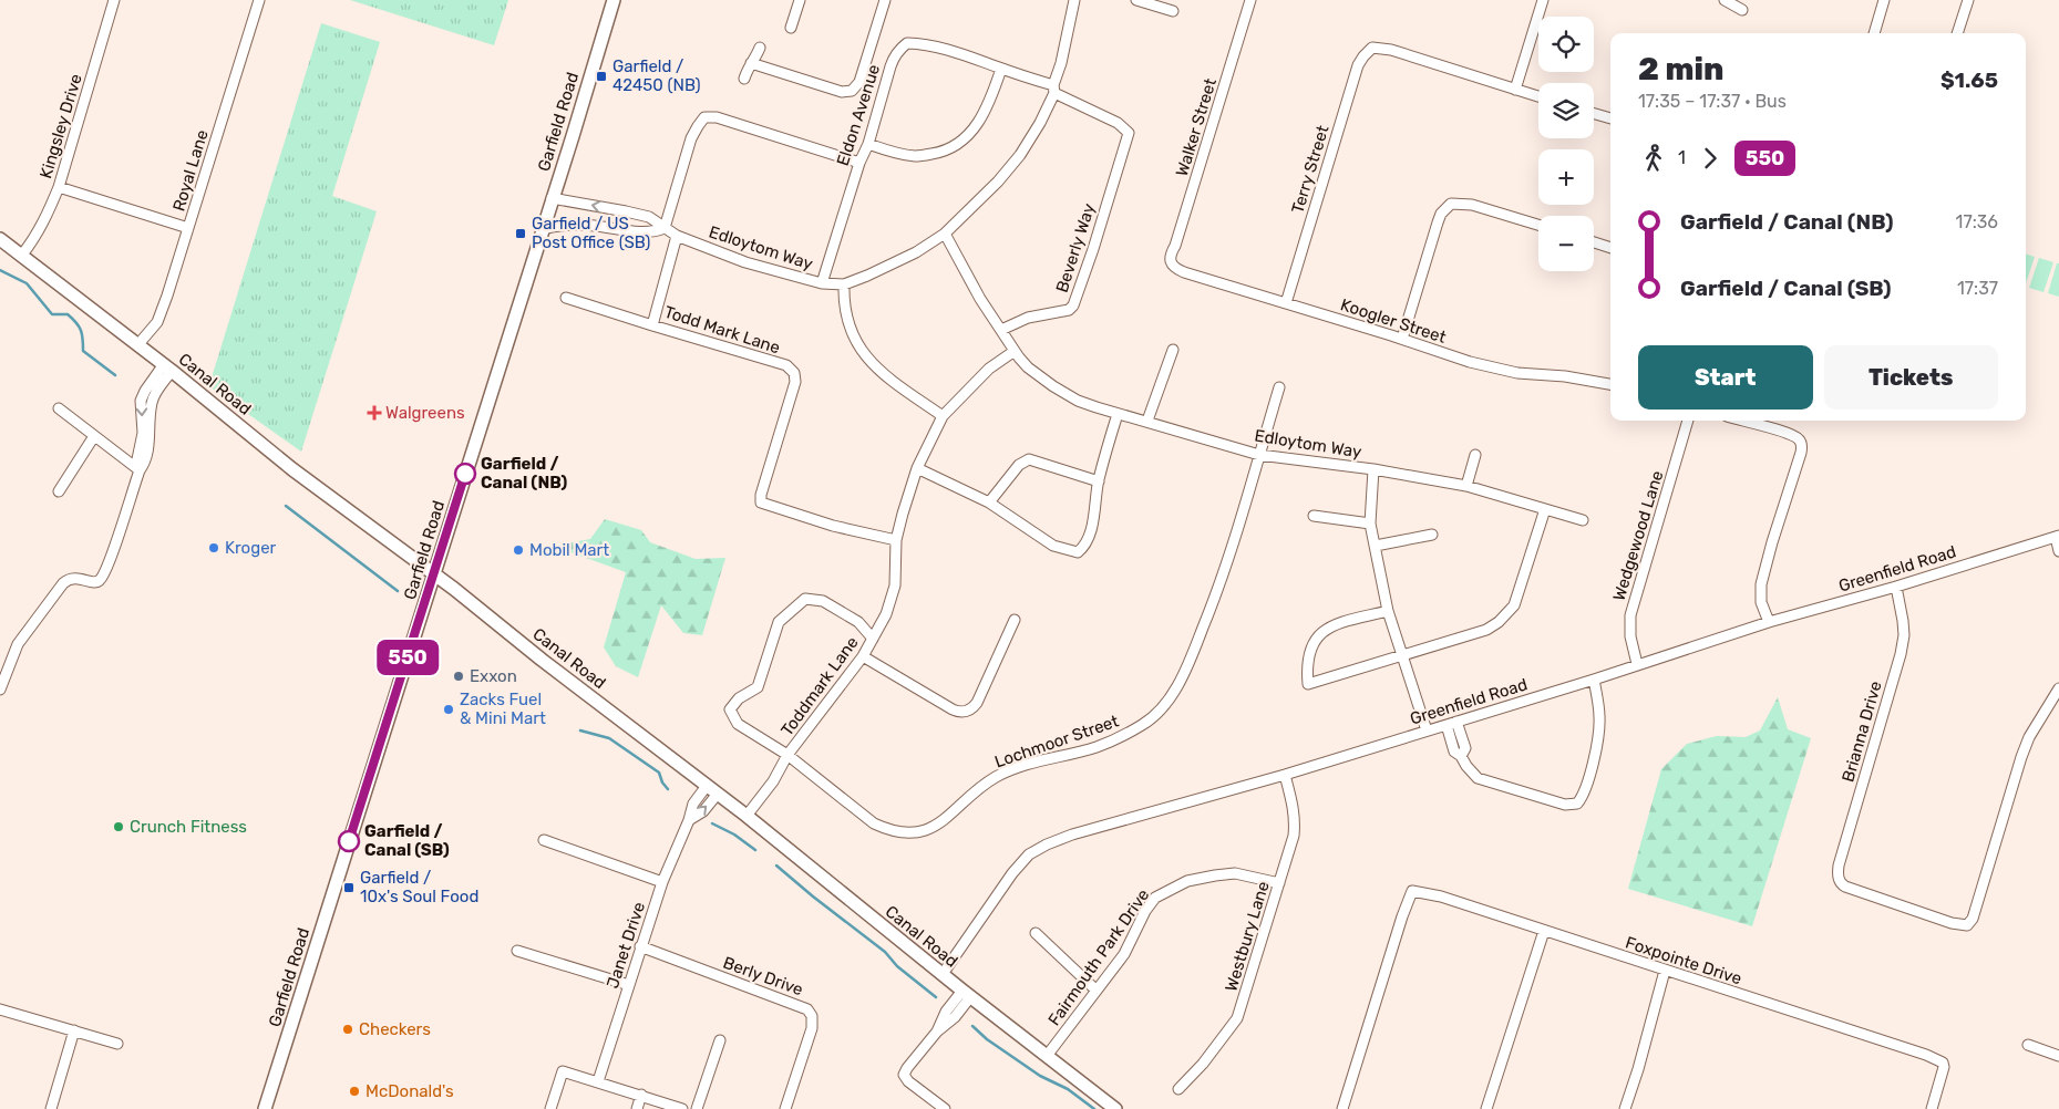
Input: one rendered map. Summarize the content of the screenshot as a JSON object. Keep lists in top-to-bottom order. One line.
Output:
{"streets":{"street":["Eldon Avenue","Garfield Road","Kingsley Drive","Walker Street","Terry Street","Royal Lane","Edloytom Way","Beverly Way","Koogler Street","Todd Mark Lane","Canal Road","Wedgewood Lane","Greenfield Road","Toddmark Lane","Brianna Drive","Lochmoor Street","Westbury Lane","Janet Drive","Fairmouth Park Drive","Foxpointe Drive","Berly Drive"]},"crossings":[["Eldon Avenue","Edloytom Way"],["Eldon Avenue","Beverly Way"],["Garfield Road","Edloytom Way"],["Garfield Road","Canal Road"],["Kingsley Drive","Canal Road"],["Walker Street","Koogler Street"],["Terry Street","Koogler Street"],["Royal Lane","Canal Road"],["Edloytom Way","Beverly Way"],["Edloytom Way","Todd Mark Lane"],["Edloytom Way","Lochmoor Street"],["Todd Mark Lane","Toddmark Lane"],["Canal Road","Greenfield Road"],["Canal Road","Toddmark Lane"],["Canal Road","Janet Drive"],["Canal Road","Fairmouth Park Drive"],["Wedgewood Lane","Greenfield Road"],["Greenfield Road","Brianna Drive"],["Greenfield Road","Westbury Lane"],["Toddmark Lane","Lochmoor Street"],["Westbury Lane","Fairmouth Park Drive"],["Janet Drive","Berly Drive"]],"places":{"transit":["Garfield / 42450 (NB)","Garfield / US Post Office (SB)","Garfield / 10x's Soul Food"],"health":["Walgreens"],"other":["Garfield / Canal (NB)","Kroger","Mobil Mart","Exxon","Zacks Fuel & Mini Mart","Crunch Fitness","Garfield / Canal (SB)","Checkers","McDonald's"]},"lines":["bus line 550"],"page":{"on_map":"550","map_buttons":["+","−"],"heading":["2 min","17:35 – 17:37 · Bus","$1.65"],"legs":["1","550"],"list":[{"name":"Garfield / Canal (NB)","value":"17:36"},{"name":"Garfield / Canal (SB)","value":"17:37"}],"buttons":["Start","Tickets"]}}
